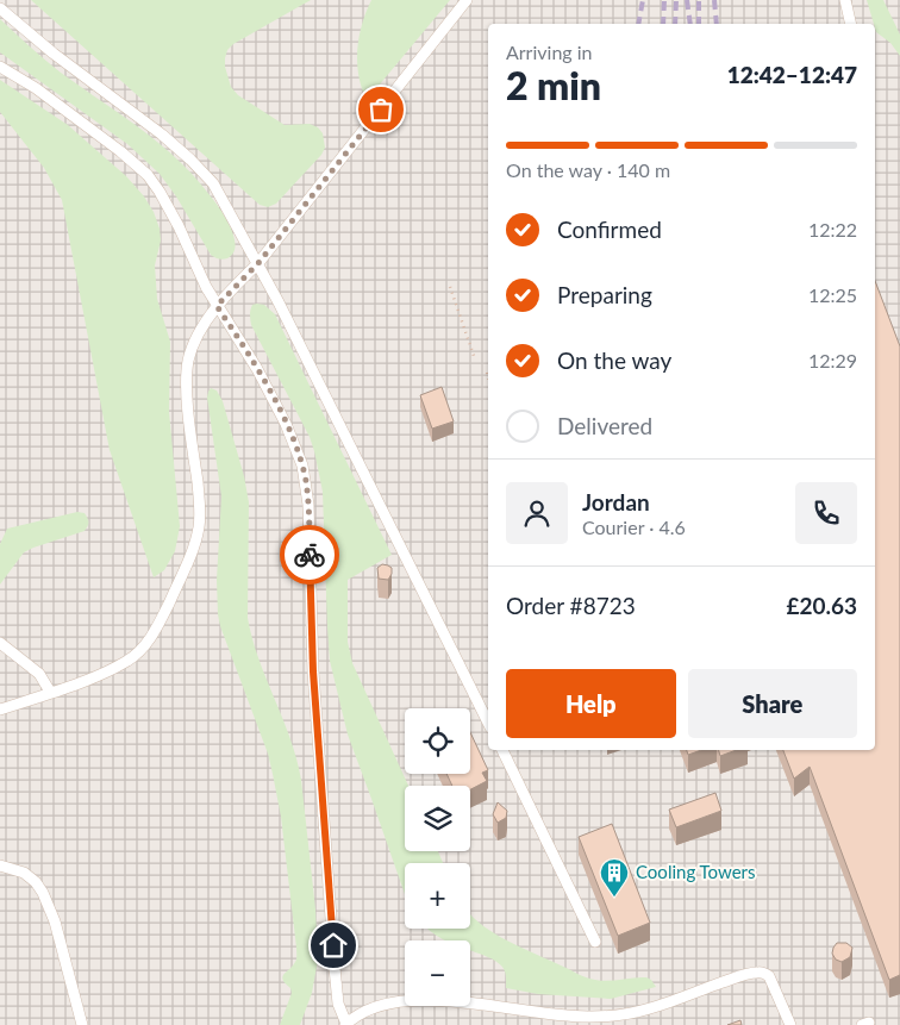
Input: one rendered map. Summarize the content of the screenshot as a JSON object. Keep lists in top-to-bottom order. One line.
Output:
{"places":{"building":["Cooling Towers"]},"page":{"heading":["2 min","Arriving in","12:42–12:47"],"panel":["Jordan","Courier · 4.6","Order #8723","£20.63"],"bar":"On the way · 140 m","list":[["Confirmed","12:22"],["Preparing","12:25"],["On the way","12:29"],"Delivered"],"buttons":["Help","Share"],"map_buttons":["+","−"]}}
